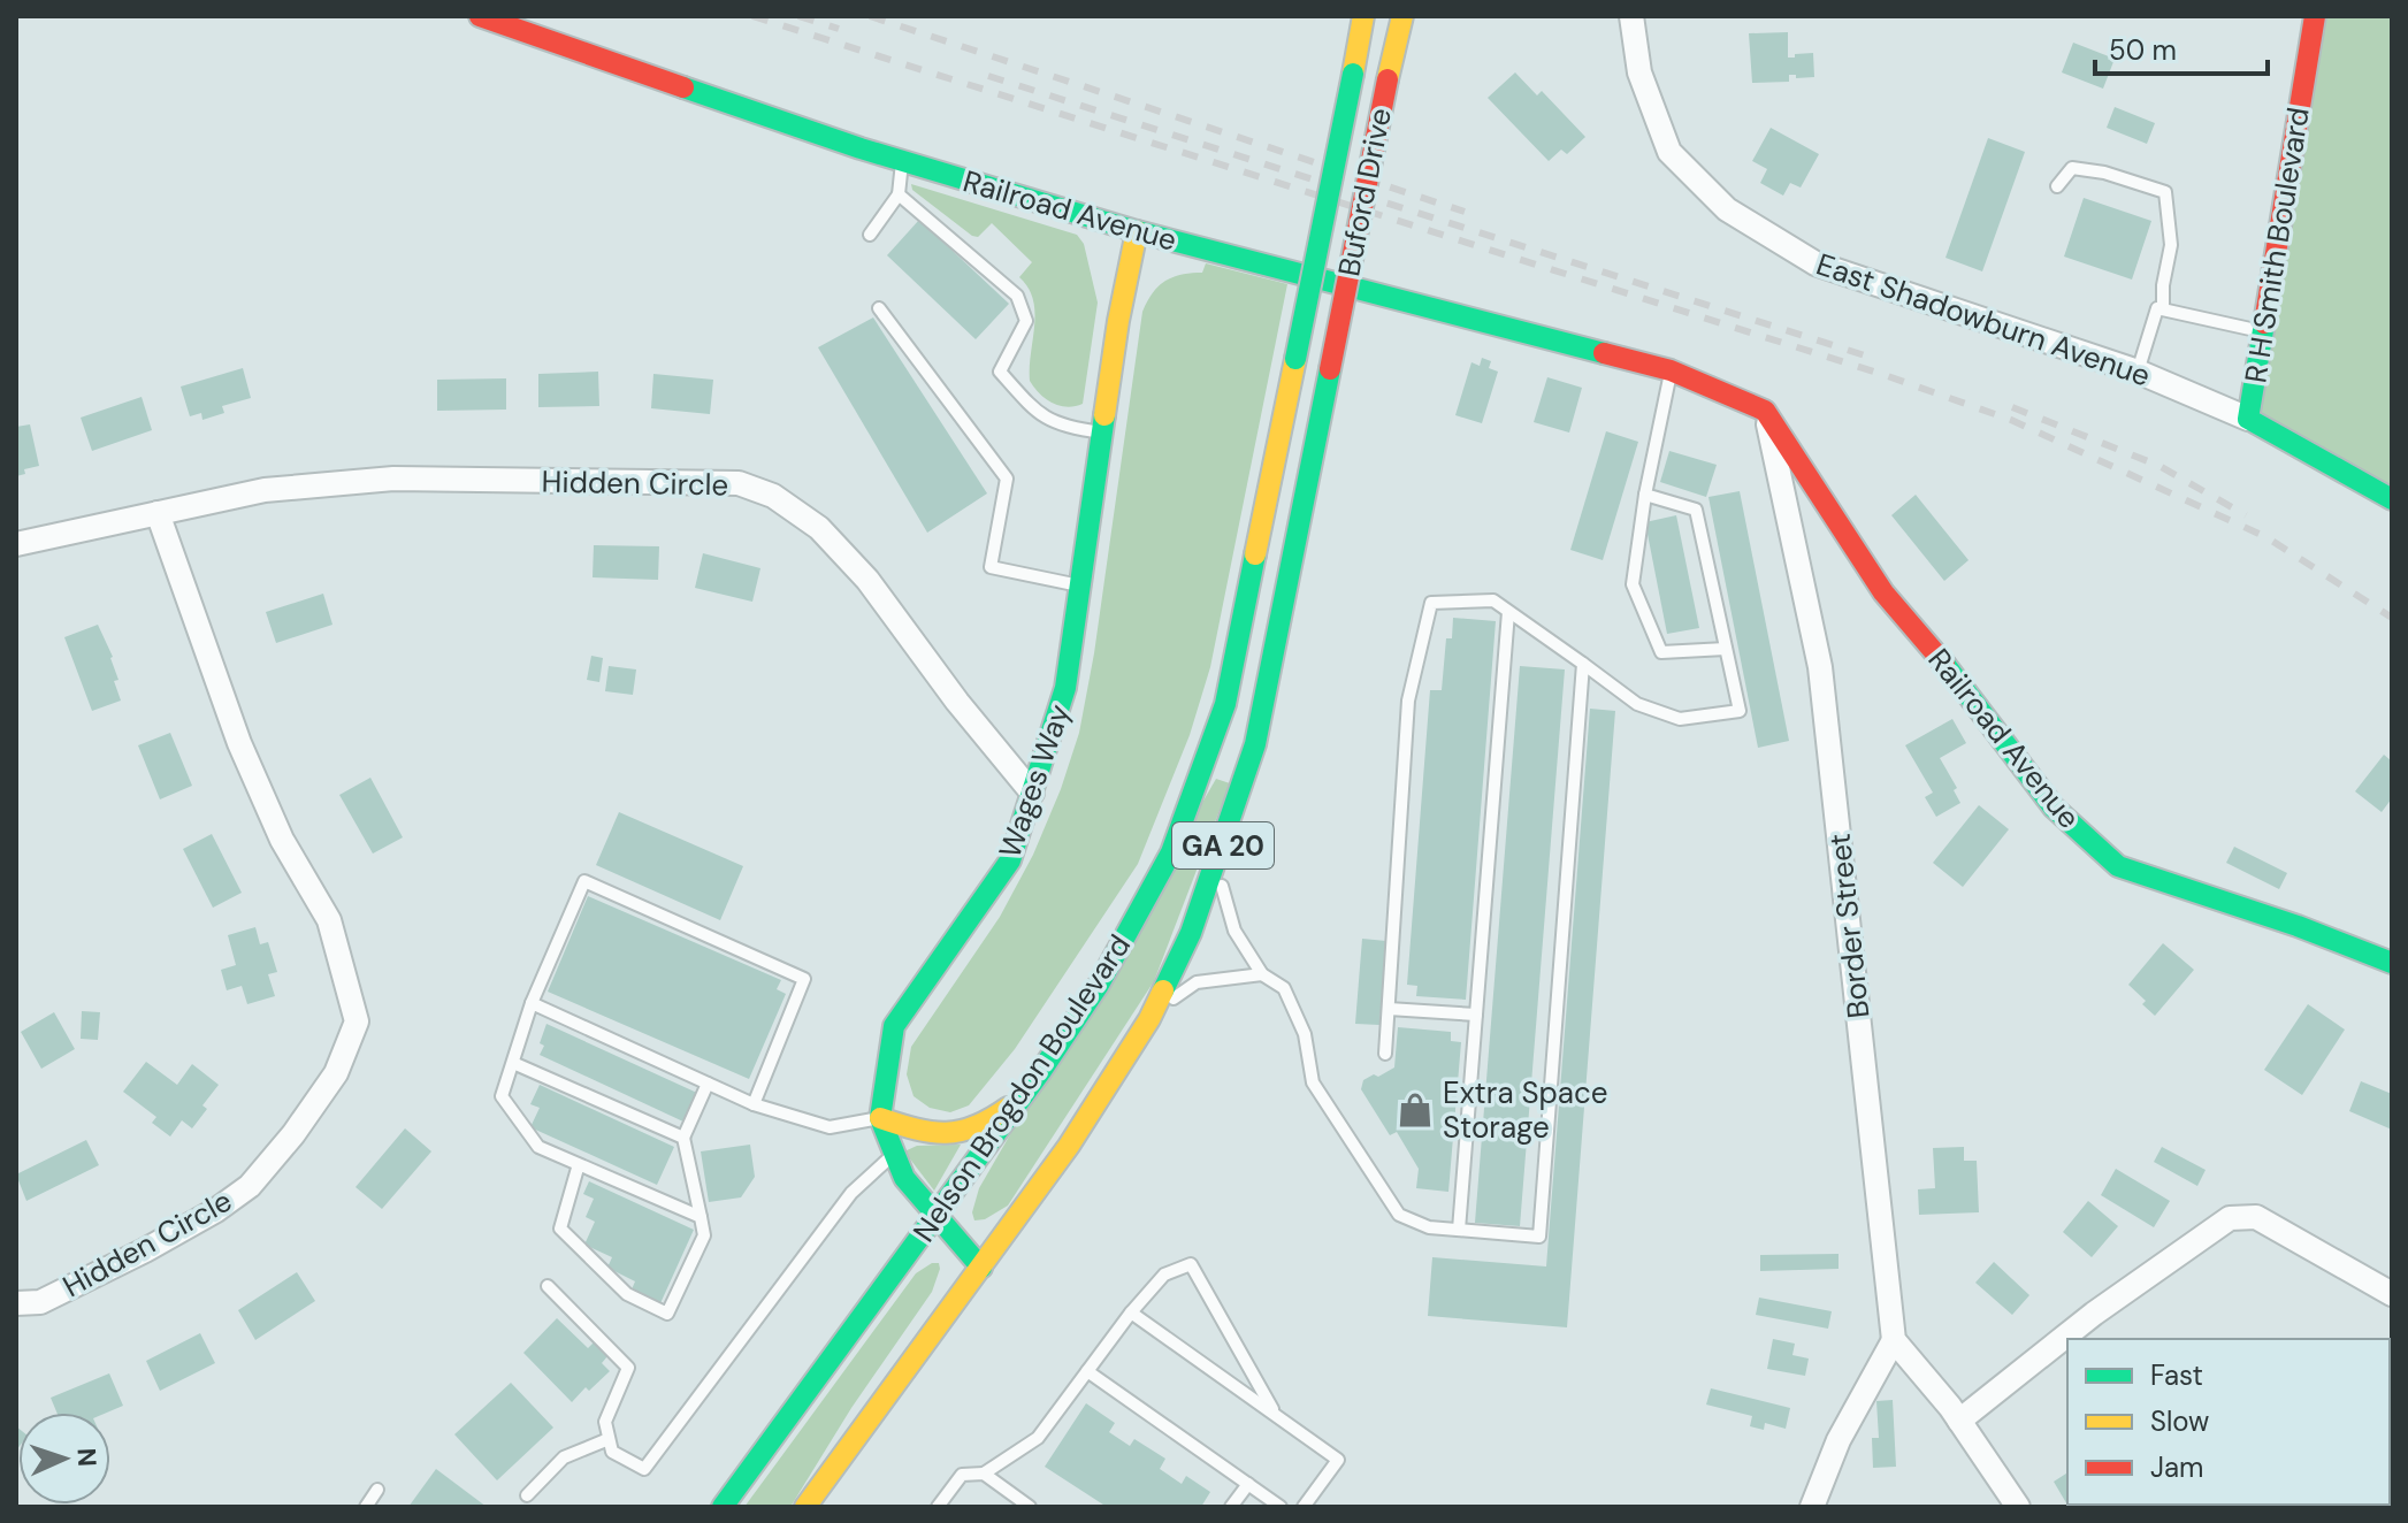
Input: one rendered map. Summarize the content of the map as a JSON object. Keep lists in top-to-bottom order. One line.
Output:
{"streets":{"main road":["Buford Drive","Railroad Avenue","R H Smith Boulevard","Wages Way","GA 20","Nelson Brogdon Boulevard"],"street":["East Shadowburn Avenue","Hidden Circle","Border Street"]},"crossings":[["Buford Drive","Nelson Brogdon Boulevard"],["Railroad Avenue","Wages Way"],["Railroad Avenue","Border Street"],["R H Smith Boulevard","East Shadowburn Avenue"],["Hidden Circle","Wages Way"]],"places":{"shop":["Extra Space Storage"]},"legend":["Fast","Slow","Jam"],"scale_bar":"50 m","north":"right"}
